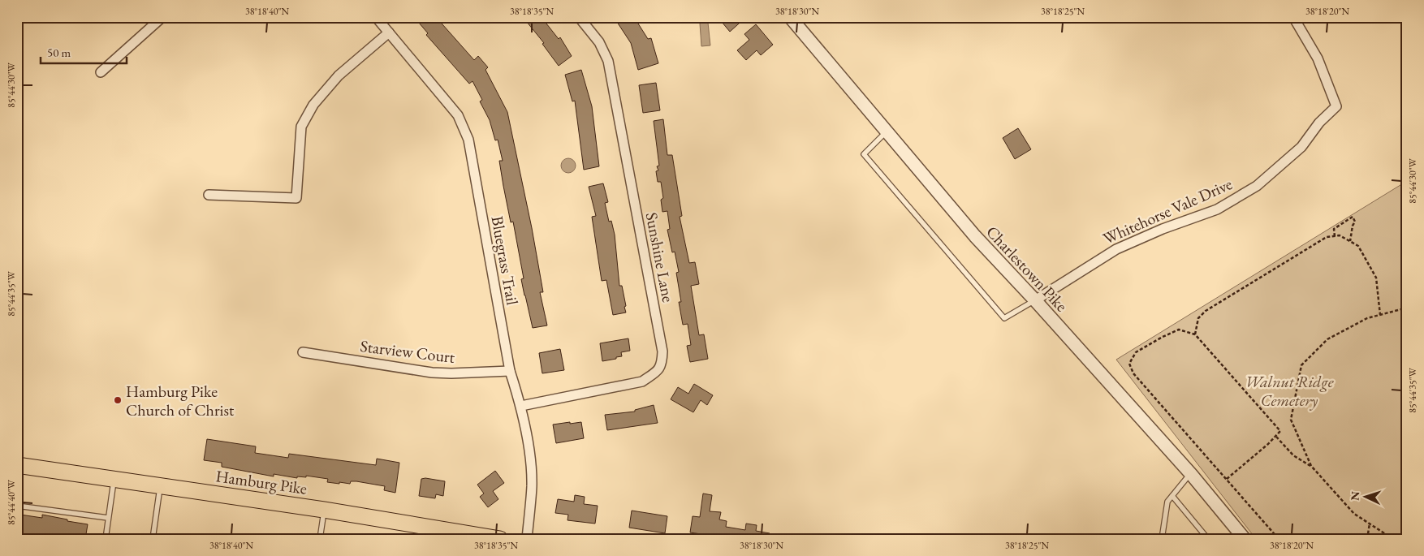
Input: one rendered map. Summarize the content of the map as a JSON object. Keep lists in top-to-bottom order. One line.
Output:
{"streets":{"main road":["Hamburg Pike"],"street":["Whitehorse Vale Drive","Sunshine Lane","Bluegrass Trail","Charlestown Pike","Starview Court"]},"crossings":[["Whitehorse Vale Drive","Charlestown Pike"],["Sunshine Lane","Bluegrass Trail"],["Bluegrass Trail","Starview Court"]],"parks":["Walnut Ridge Cemetery"],"places":["Hamburg Pike Church of Christ"],"scale_bar":"50 m","north":"left","coordinates":["38°18'40\"N","38°18'35\"N","38°18'30\"N","38°18'25\"N","38°18'20\"N","85°44'30\"W","85°44'35\"W","85°44'40\"W"]}
